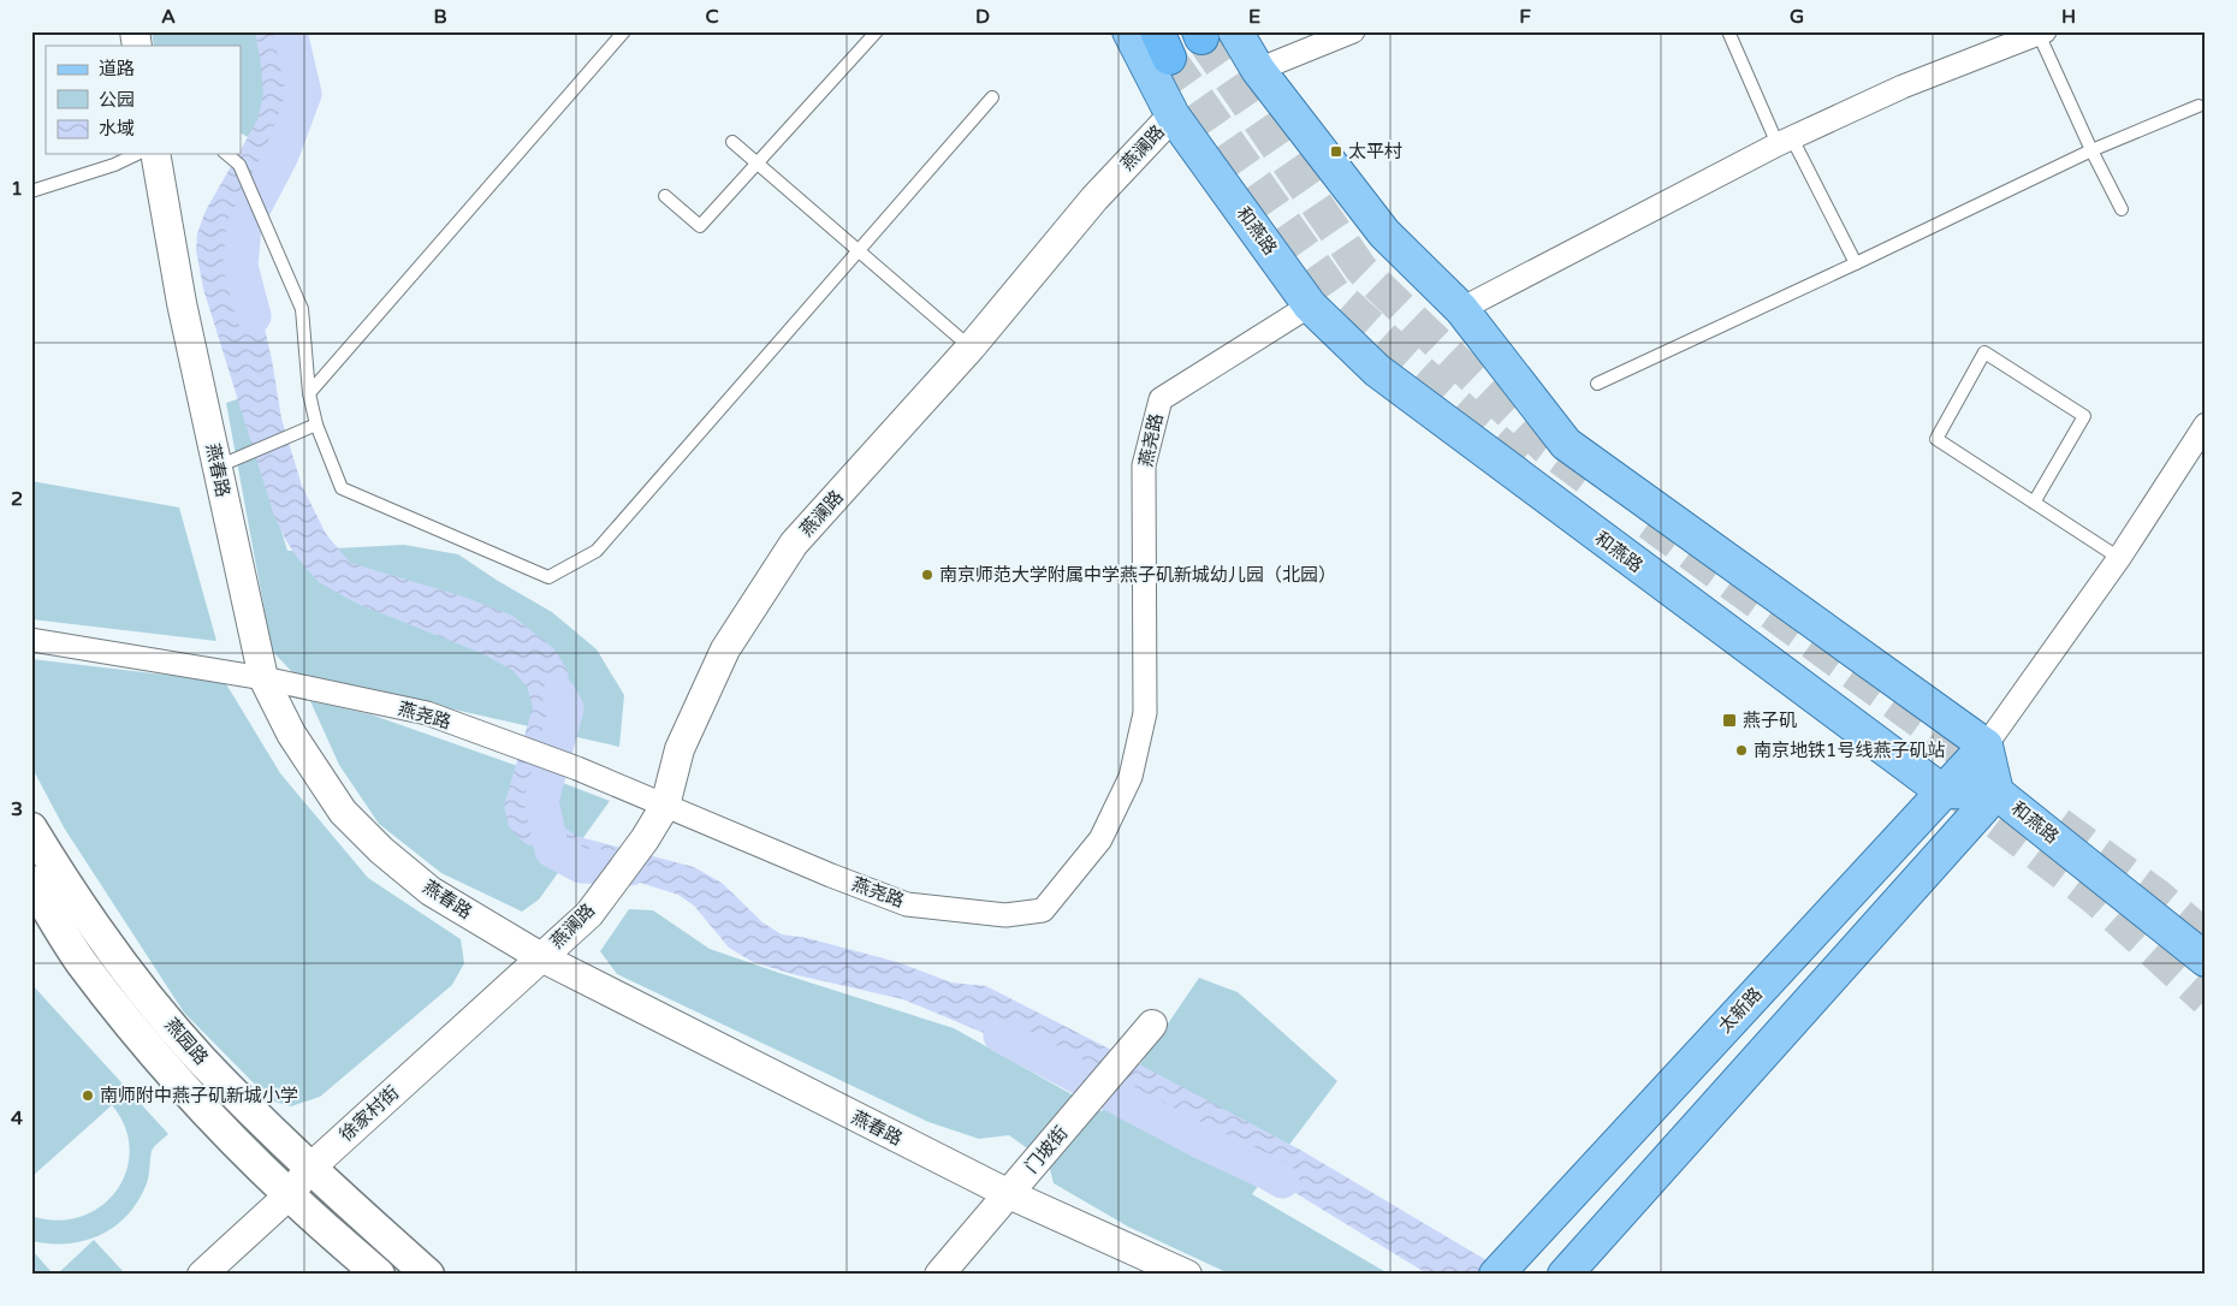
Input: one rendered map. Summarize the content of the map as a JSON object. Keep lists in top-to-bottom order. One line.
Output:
{"streets":{"main road":["和燕路","太新路","燕园路"],"street":["燕澜路","燕尧路","燕春路","徐家村街","门坡街"]},"crossings":[["燕澜路","和燕路"],["燕澜路","燕尧路"],["燕澜路","燕春路"],["燕澜路","徐家村街"],["和燕路","燕尧路"],["和燕路","太新路"],["燕尧路","燕春路"],["燕春路","徐家村街"],["燕春路","门坡街"],["燕园路","徐家村街"]],"places":{"transit":["太平村","燕子矶"],"other":["南京师范大学附属中学燕子矶新城幼儿园（北园）","南京地铁1号线燕子矶站","南师附中燕子矶新城小学"]},"legend":["道路","公园","水域"],"grid":{"columns":["A","B","C","D","E","F","G","H"],"rows":["1","2","3","4"]}}
